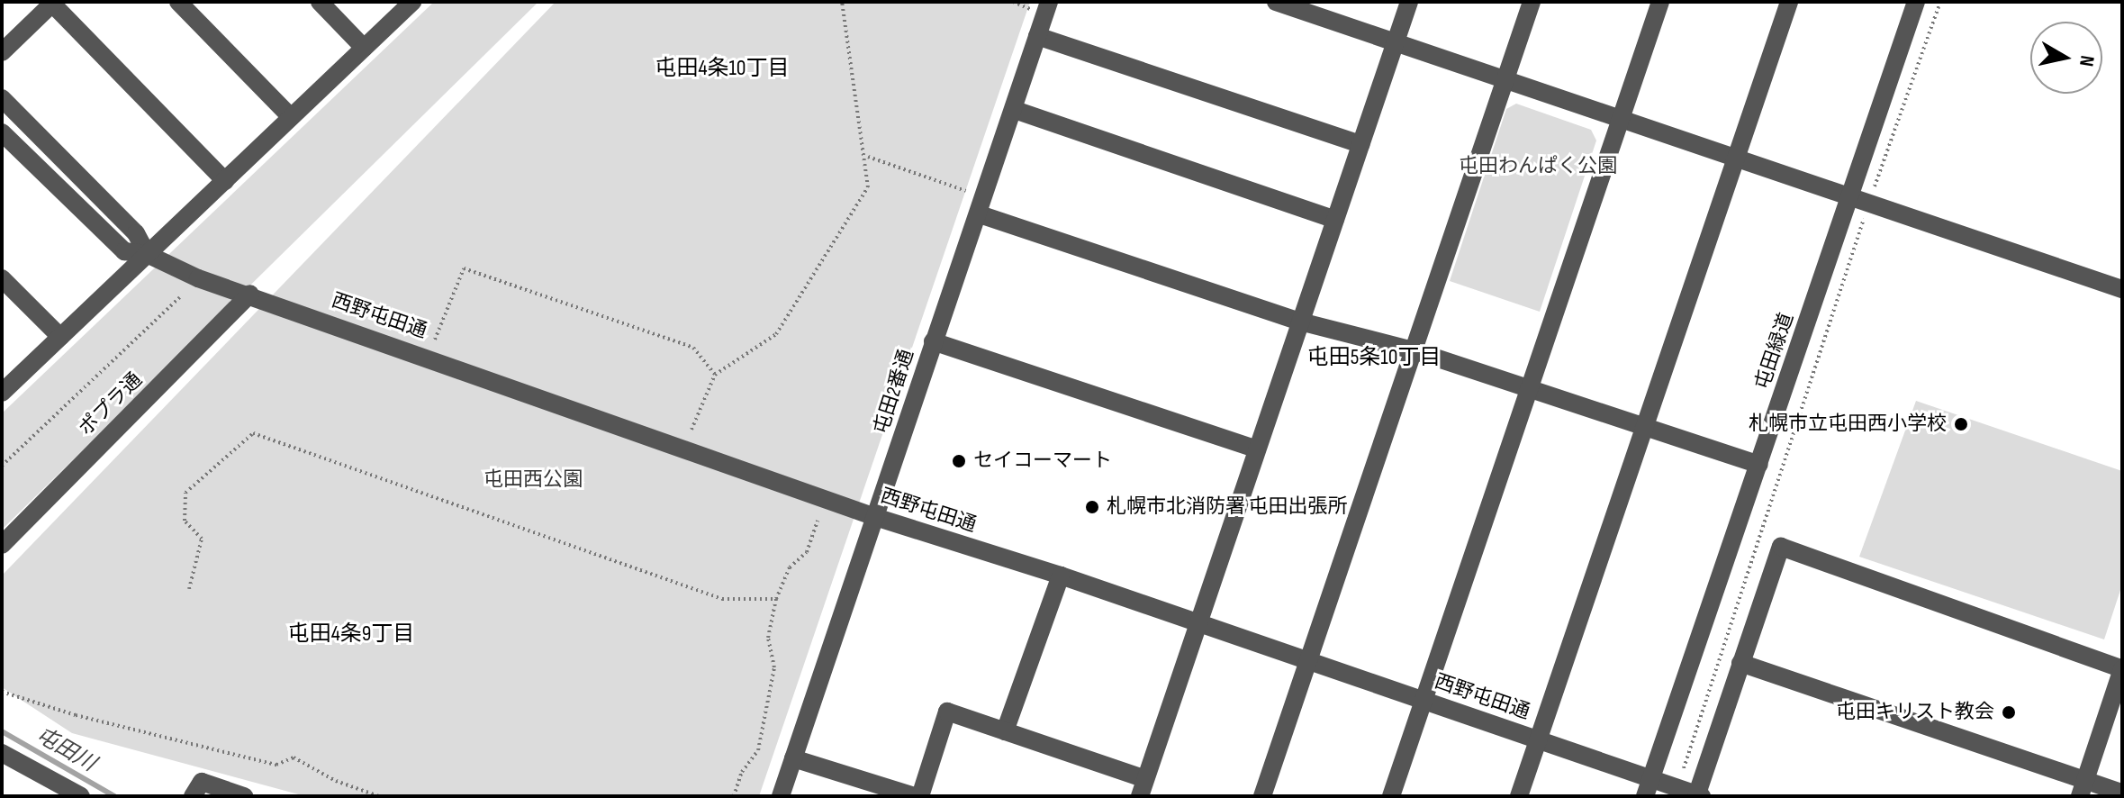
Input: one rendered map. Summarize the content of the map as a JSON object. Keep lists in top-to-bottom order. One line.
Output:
{"streets":{"street":["西野屯田通","屯田緑道","屯田2番通","ポプラ通"]},"crossings":[["西野屯田通","屯田緑道"],["西野屯田通","屯田2番通"],["西野屯田通","ポプラ通"]],"districts":["屯田4条10丁目","屯田5条10丁目","屯田4条9丁目"],"water":["屯田川"],"parks":["屯田わんぱく公園","屯田西公園"],"places":["札幌市立屯田西小学校","セイコーマート","札幌市北消防署 屯田出張所","屯田キリスト教会"],"north":"right"}
